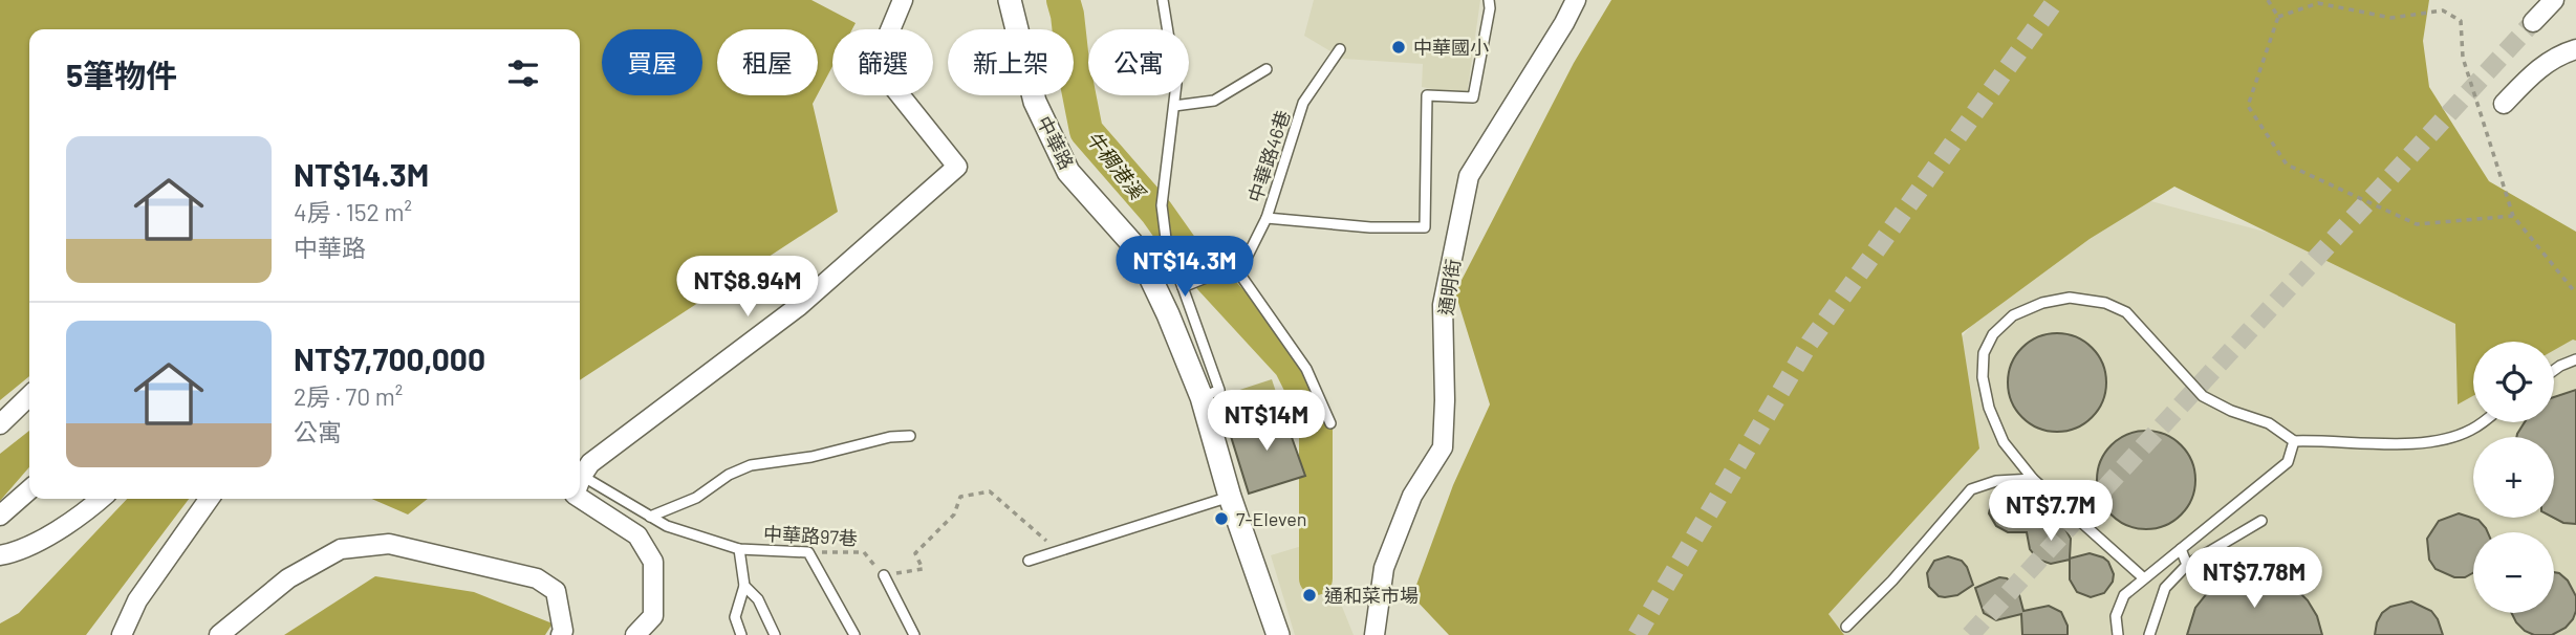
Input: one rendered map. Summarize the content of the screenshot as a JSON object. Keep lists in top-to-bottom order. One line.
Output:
{"streets":{"street":["中華路","通明街"],"lane":["中華路46巷","中華路97巷"]},"water":["牛稠港溪"],"places":["中華國小","7-Eleven","通和菜市場"],"page":{"chip":["買屋","租屋","篩選","新上架","公寓"],"heading":"5筆物件","list":[{"name":"NT$14.3M","note":"4房 · 152 m² · 中華路"},{"name":"NT$7,700,000","note":"2房 · 70 m² · 公寓"}],"price":["NT$14.3M","NT$8.94M","NT$14M","NT$7.7M","NT$7.78M"],"map_buttons":["+","−"]}}
